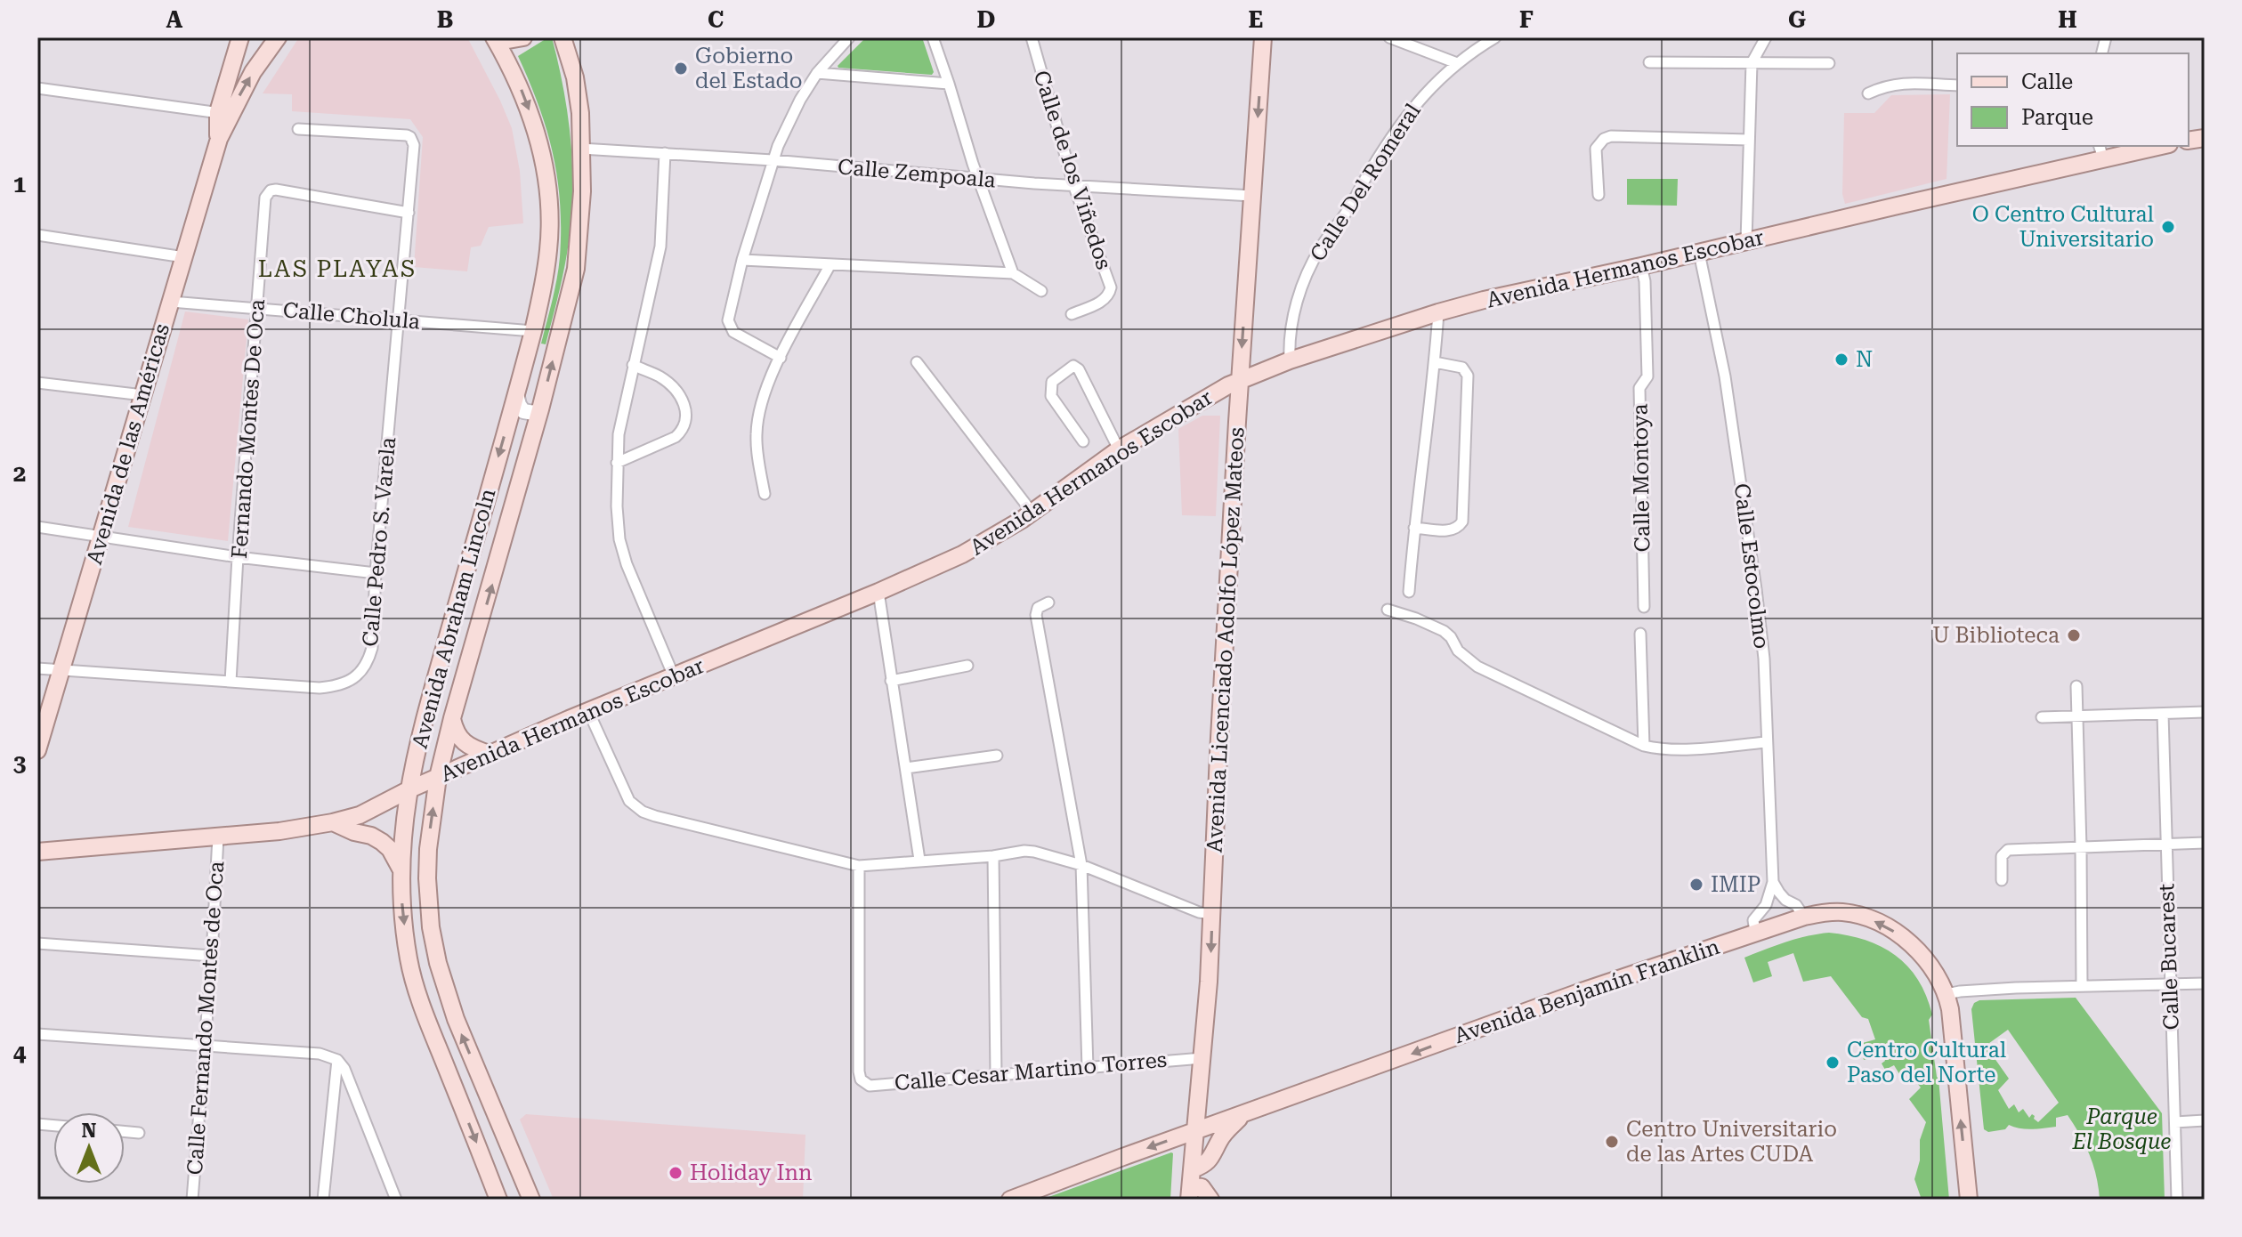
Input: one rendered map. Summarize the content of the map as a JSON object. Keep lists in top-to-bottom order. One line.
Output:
{"streets":{"main road":["Avenida Hermanos Escobar","Avenida de las Américas","Avenida Abraham Lincoln","Avenida Licenciado Adolfo López Mateos","Avenida Benjamín Franklin"],"street":["Calle de los Viñedos","Calle Zempoala","Calle Del Romeral","Calle Cholula","Fernando Montes De Oca","Calle Montoya","Calle Pedro S. Varela","Calle Estocolmo","Calle Bucarest","Calle Fernando Montes de Oca","Calle Cesar Martino Torres"]},"crossings":[["Calle de los Viñedos","Calle Zempoala"],["Calle Zempoala","Avenida Abraham Lincoln"],["Calle Zempoala","Avenida Licenciado Adolfo López Mateos"],["Calle Del Romeral","Avenida Hermanos Escobar"],["Avenida Hermanos Escobar","Calle Montoya"],["Avenida Hermanos Escobar","Calle Estocolmo"],["Avenida Hermanos Escobar","Avenida Abraham Lincoln"],["Avenida Hermanos Escobar","Avenida Licenciado Adolfo López Mateos"],["Avenida Hermanos Escobar","Calle Fernando Montes de Oca"],["Calle Cholula","Fernando Montes De Oca"],["Calle Cholula","Avenida de las Américas"],["Calle Cholula","Calle Pedro S. Varela"],["Calle Cholula","Avenida Abraham Lincoln"],["Fernando Montes De Oca","Calle Pedro S. Varela"],["Avenida de las Américas","Calle Pedro S. Varela"],["Calle Estocolmo","Avenida Benjamín Franklin"],["Avenida Licenciado Adolfo López Mateos","Avenida Benjamín Franklin"],["Avenida Licenciado Adolfo López Mateos","Calle Cesar Martino Torres"]],"one_way":["Avenida Licenciado Adolfo López Mateos"],"districts":["LAS PLAYAS"],"parks":["Parque El Bosque"],"places":["Gobierno del Estado","O Centro Cultural Universitario","N","U Biblioteca","IMIP","Centro Cultural Paso del Norte","Centro Universitario de las Artes CUDA","Holiday Inn"],"legend":["Calle","Parque"],"north":"top","grid":{"columns":["A","B","C","D","E","F","G","H"],"rows":["1","2","3","4"]}}
